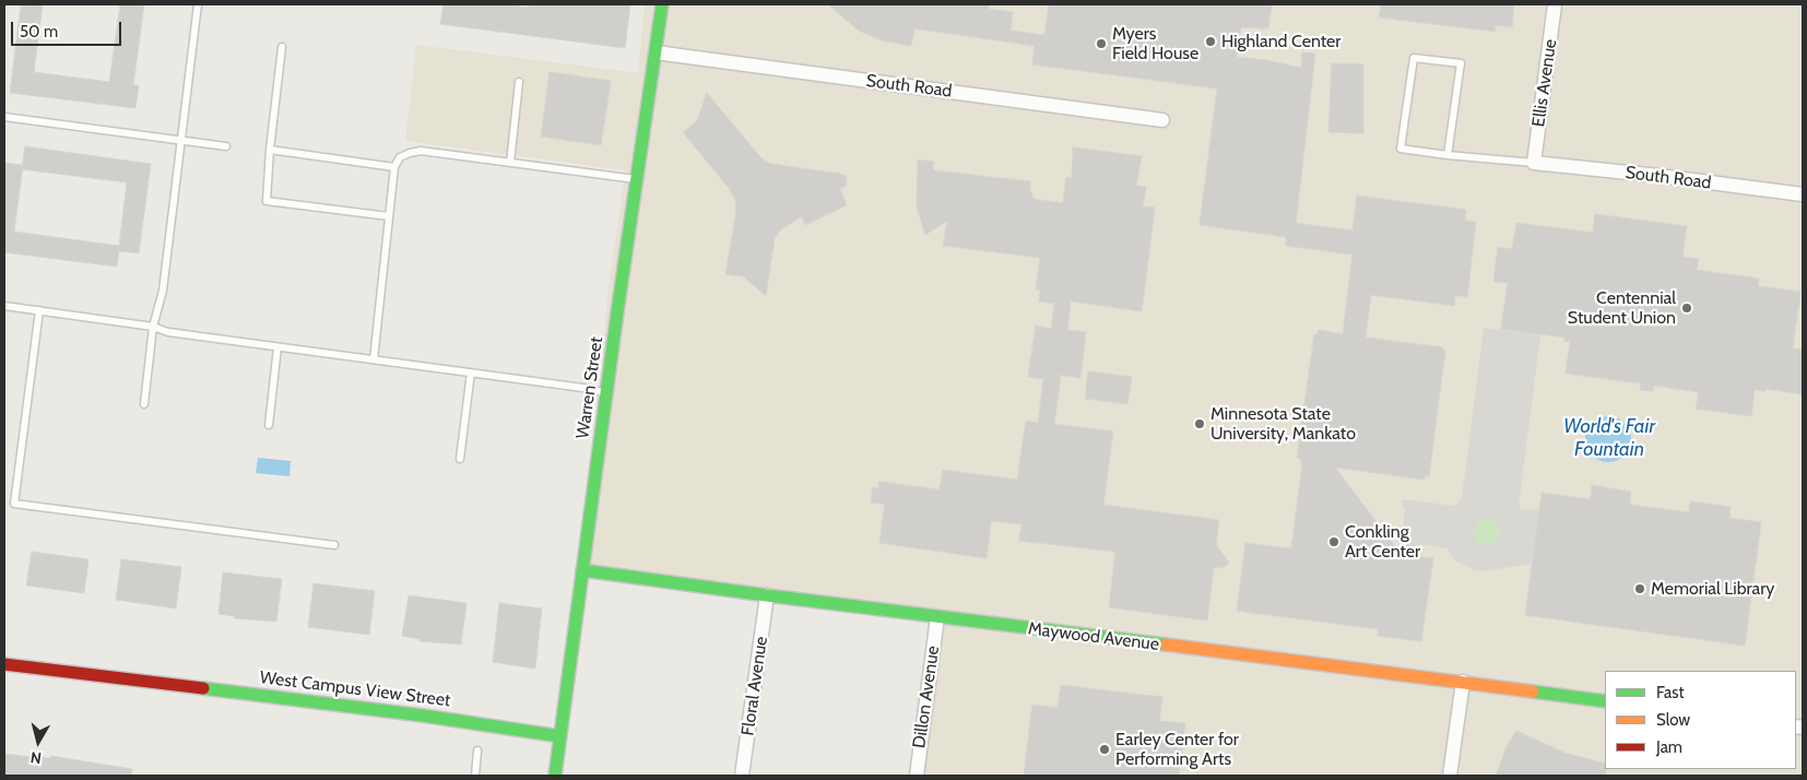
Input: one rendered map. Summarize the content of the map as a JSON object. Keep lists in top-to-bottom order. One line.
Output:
{"streets":{"street":["Ellis Avenue","South Road","Warren Street","Maywood Avenue","Floral Avenue","West Campus View Street","Dillon Avenue"]},"crossings":[["Ellis Avenue","South Road"],["South Road","Warren Street"],["Warren Street","Maywood Avenue"],["Warren Street","West Campus View Street"],["Maywood Avenue","Floral Avenue"],["Maywood Avenue","Dillon Avenue"]],"water":["World's Fair Fountain"],"places":["Highland Center","Myers Field House","Centennial Student Union","Minnesota State University, Mankato","Conkling Art Center","Memorial Library","Earley Center for Performing Arts"],"legend":["Fast","Slow","Jam"],"scale_bar":"50 m","north":"bottom"}
